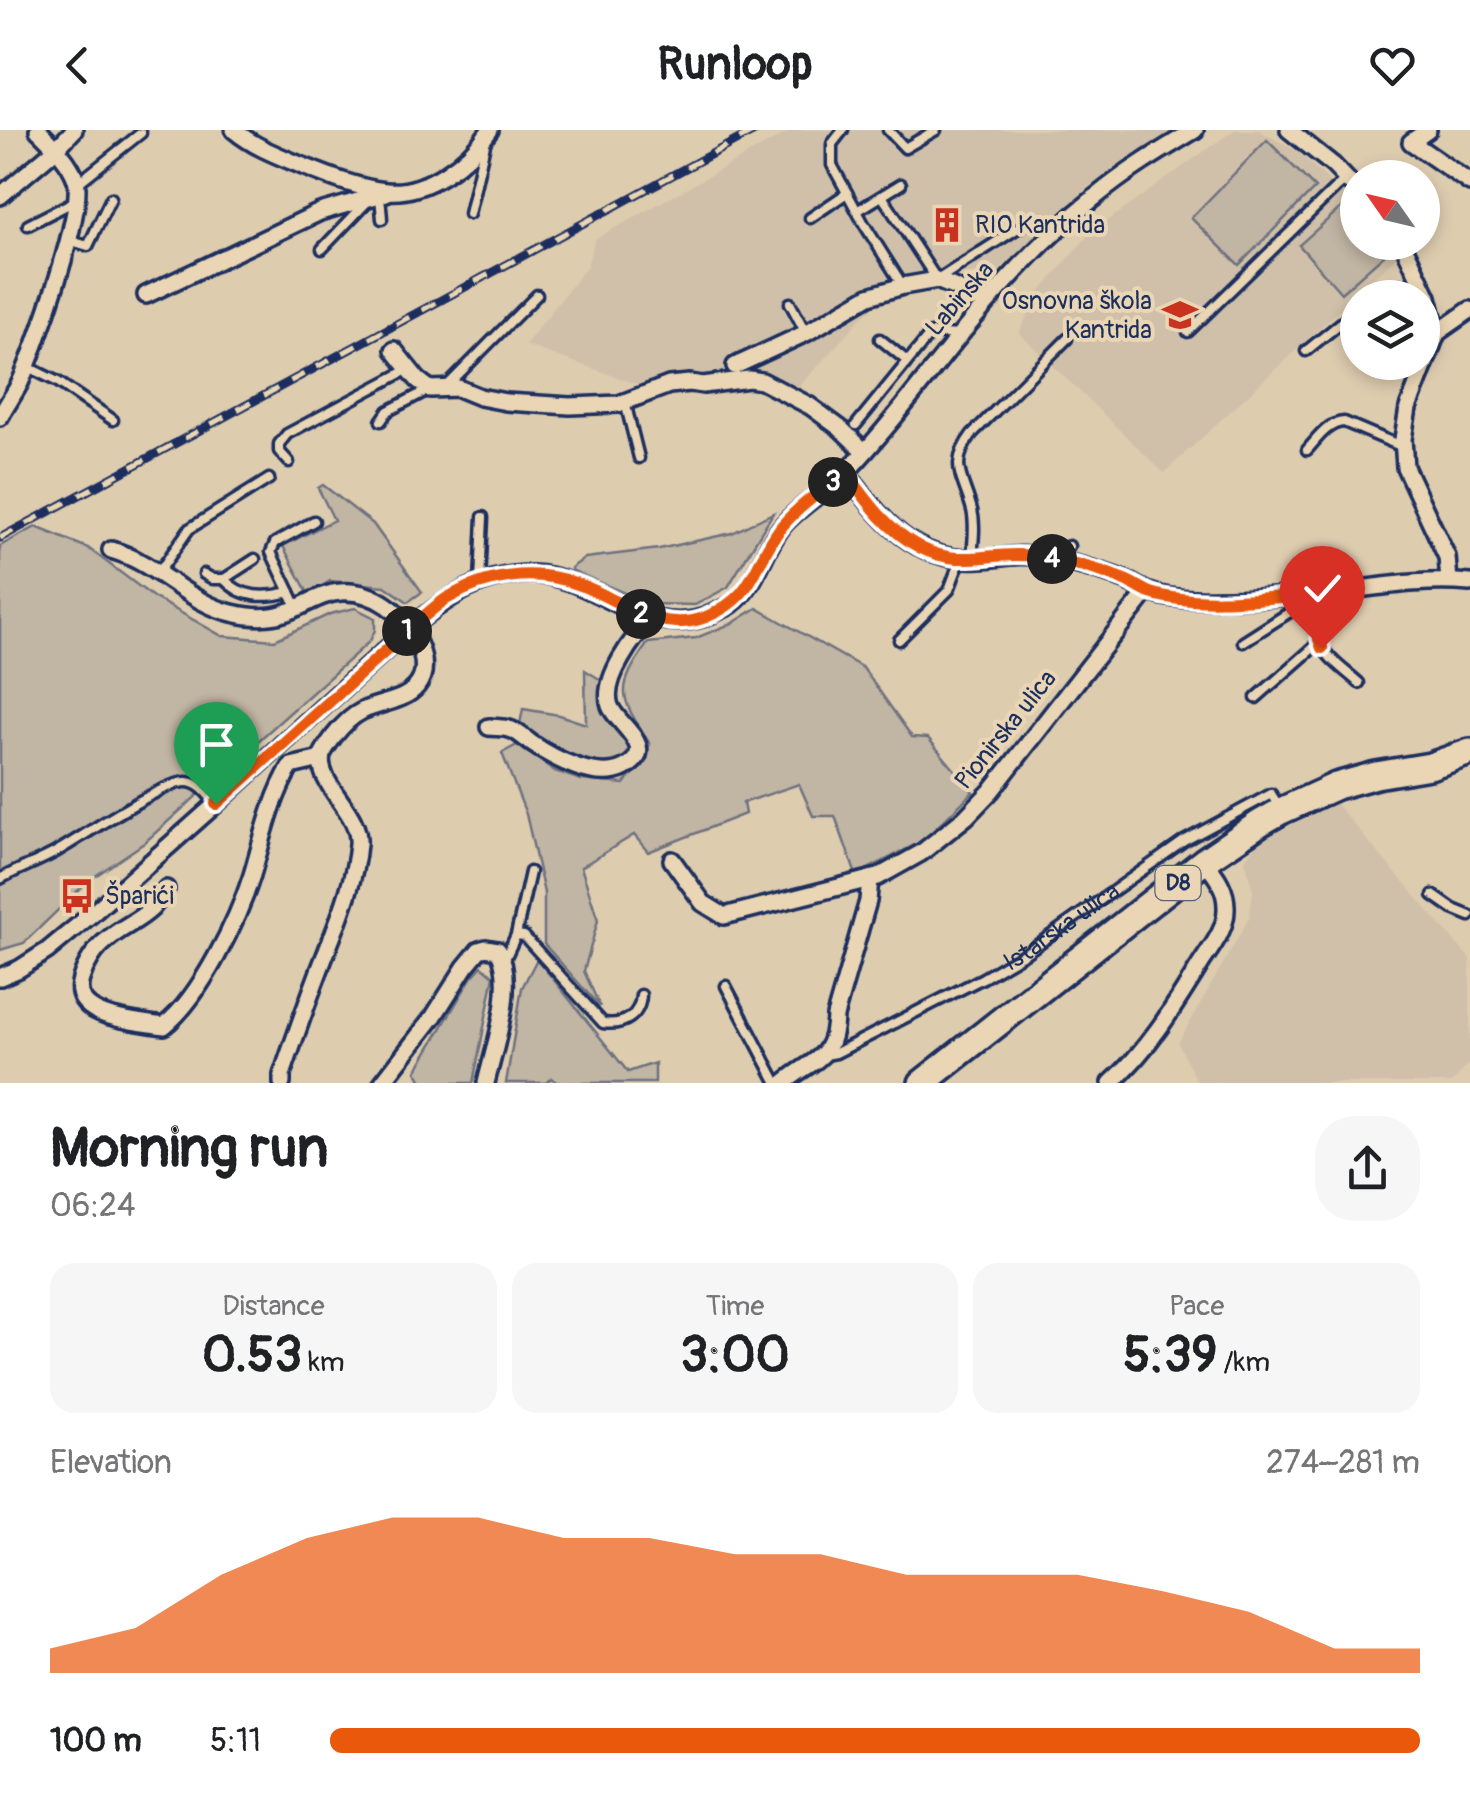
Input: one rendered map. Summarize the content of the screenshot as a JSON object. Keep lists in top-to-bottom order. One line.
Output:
{"streets":{"main road":["D8","Istarska ulica"],"street":["Labinska","Pionirska ulica"]},"places":{"building":["RIO Kantrida"],"school or university":["Osnovna škola Kantrida"],"bus stop":["Šparići"]},"north":"top left","page":{"header":"Runloop","pins":["3","4","2","1"],"heading":["Morning run","06:24"],"stats":[["Distance","0.53 km"],["Time","3:00"],["Pace","5:39 /km"]],"chart":["Elevation","274–281 m"],"list":[{"name":"100 m","note":"5:11"}]}}
